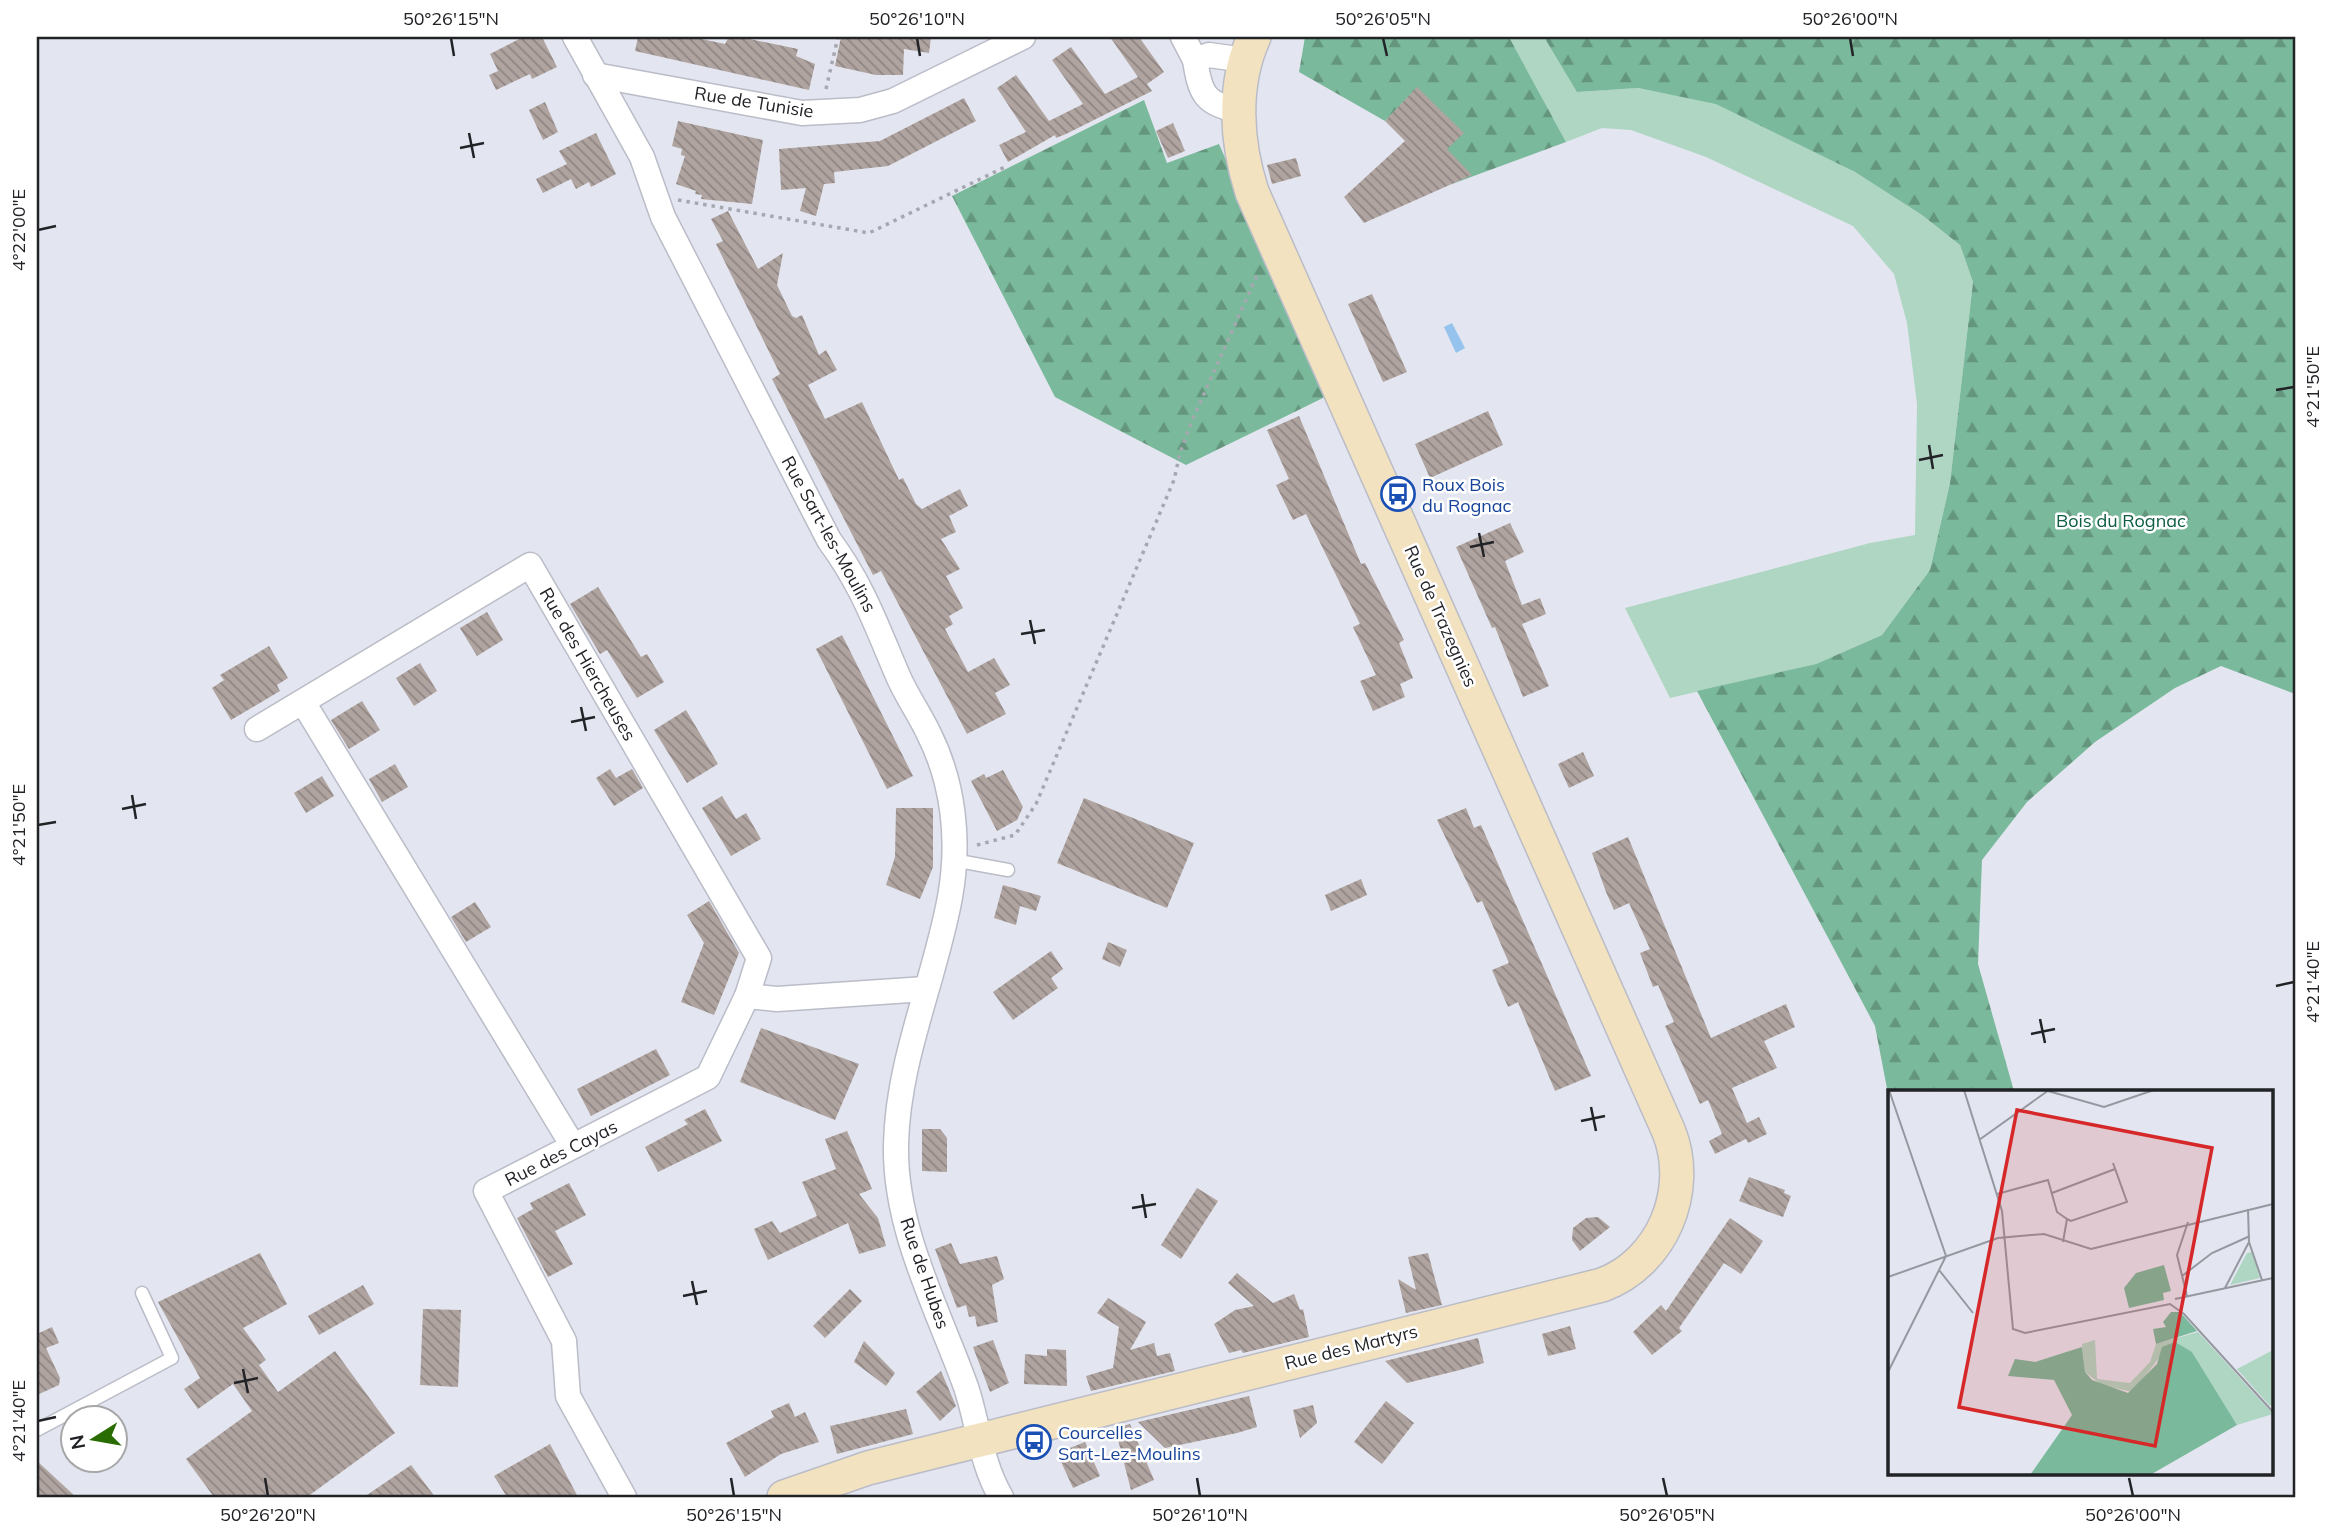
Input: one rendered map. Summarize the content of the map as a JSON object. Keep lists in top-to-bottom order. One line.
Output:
{"streets":{"main road":["Rue de Trazegnies","Rue des Martyrs"],"street":["Rue de Tunisie","Rue Sart-les-Moulins","Rue des Hiercheuses","Rue des Cayas","Rue de Hubes"]},"crossings":[["Rue de Tunisie","Rue Sart-les-Moulins"],["Rue Sart-les-Moulins","Rue de Hubes"],["Rue de Trazegnies","Rue des Martyrs"],["Rue des Hiercheuses","Rue des Cayas"],["Rue de Hubes","Rue des Martyrs"]],"parks":["Bois du Rognac"],"places":{"bus stop":["Roux Bois du Rognac","Courcelles Sart-Lez-Moulins"]},"north":"left","coordinates":["50°26'15\"N","50°26'10\"N","50°26'05\"N","50°26'00\"N","4°22'00\"E","4°21'50\"E","4°21'40\"E","50°26'20\"N"]}
